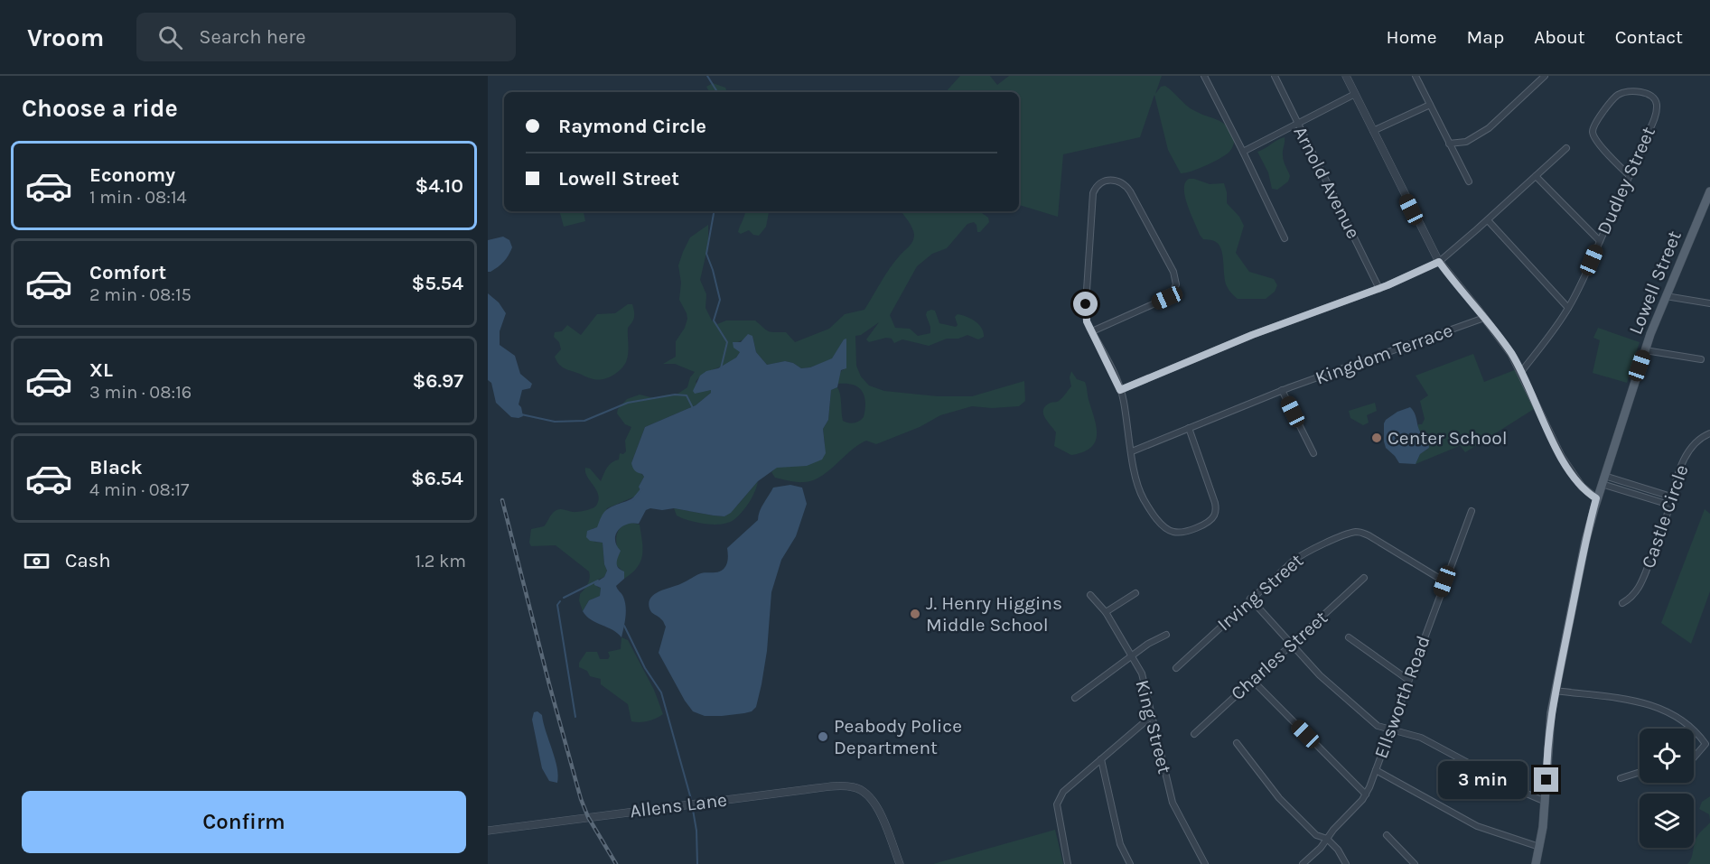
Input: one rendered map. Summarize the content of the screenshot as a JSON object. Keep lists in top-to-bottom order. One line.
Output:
{"streets":{"main road":["Lowell Street"],"street":["Dudley Street","Arnold Avenue","Kingdom Terrace","Castle Circle","Irving Street","Charles Street","Ellsworth Road","King Street","Allens Lane"]},"crossings":[["Irving Street","Ellsworth Road"]],"places":["Center School","J. Henry Higgins Middle School","Peabody Police Department"],"page":{"header":"Vroom","search":"Search here","nav":["Home","Map","About","Contact"],"heading":"Choose a ride","banner":["Raymond Circle","Lowell Street"],"list":[{"name":"Economy","note":"1 min · 08:14","value":"$4.10"},{"name":"Comfort","note":"2 min · 08:15","value":"$5.54"},{"name":"XL","note":"3 min · 08:16","value":"$6.97"},{"name":"Black","note":"4 min · 08:17","value":"$6.54"}],"pay":["Cash","1.2 km"],"bubble":"3 min","buttons":"Confirm"}}
